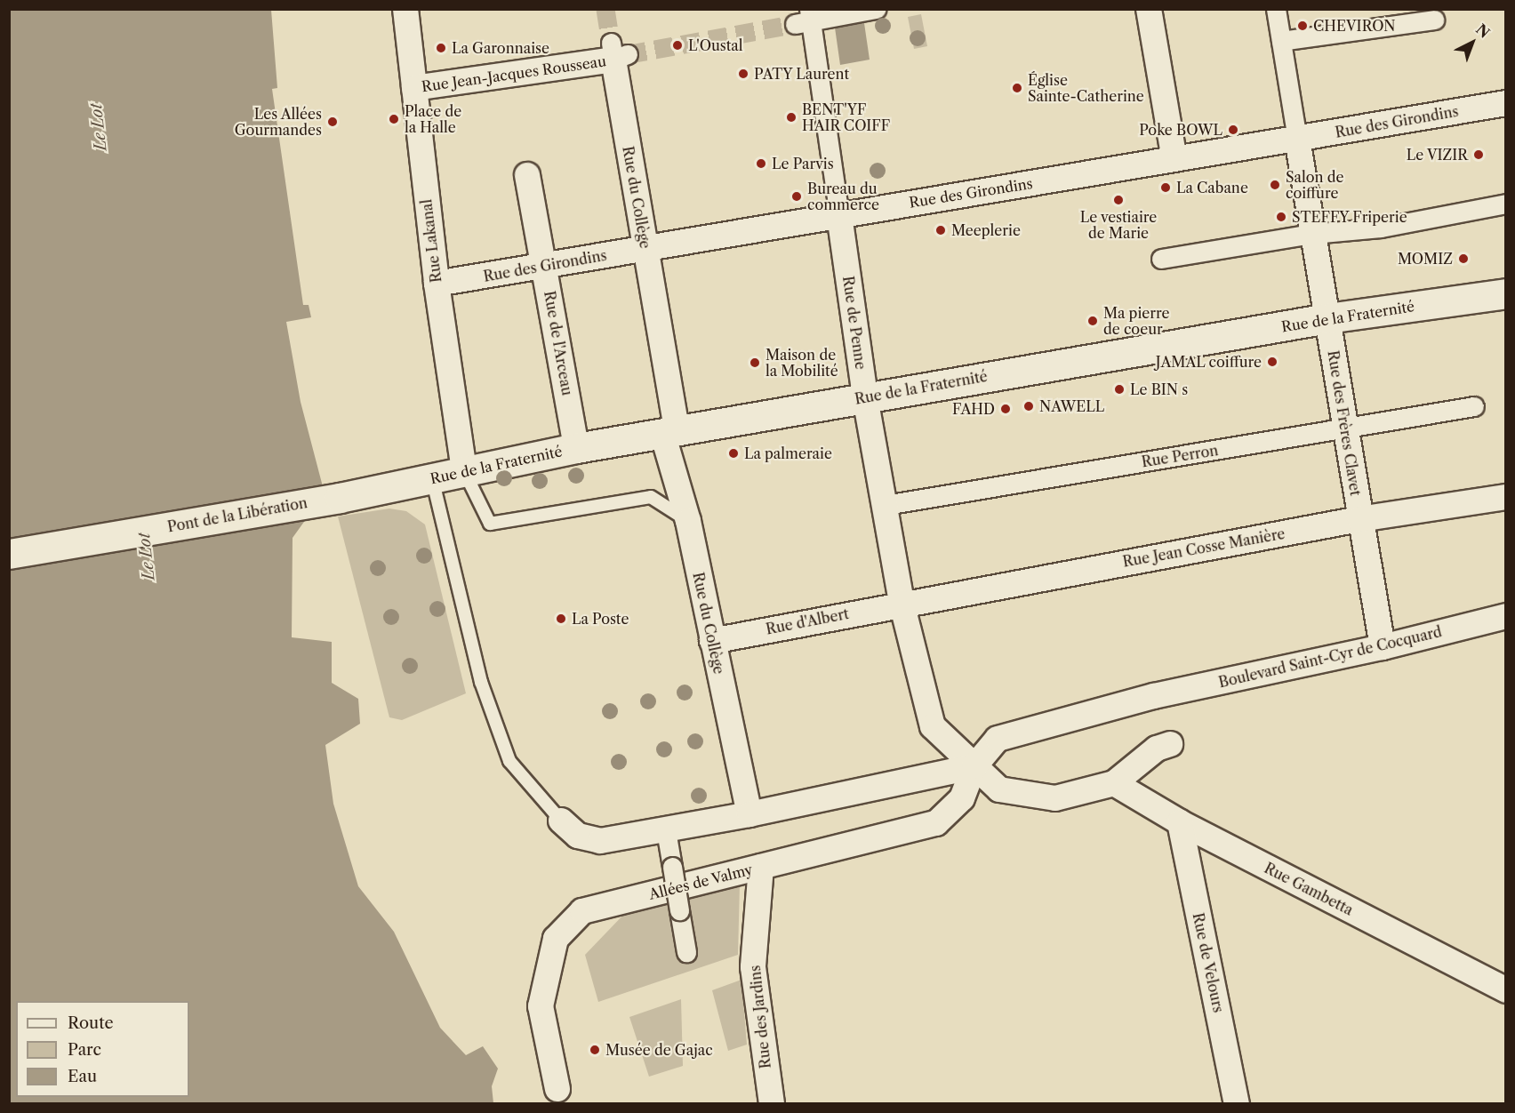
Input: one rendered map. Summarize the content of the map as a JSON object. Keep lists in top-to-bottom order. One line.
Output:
{"streets":{"main road":["Rue de la Fraternité","Pont de la Libération"],"street":["Rue Jean-Jacques Rousseau","Rue des Girondins","Rue du Collège","Rue Lakanal","Rue de Penne","Rue de l'Arceau","Rue des Frères Clavet","Rue Perron","Rue Jean Cosse Manière","Rue d'Albert","Boulevard Saint-Cyr de Cocquard","Allées de Valmy","Rue Gambetta","Rue de Velours","Rue des Jardins"]},"crossings":[["Rue Jean-Jacques Rousseau","Rue du Collège"],["Rue Jean-Jacques Rousseau","Rue Lakanal"],["Rue des Girondins","Rue du Collège"],["Rue des Girondins","Rue Lakanal"],["Rue des Girondins","Rue de Penne"],["Rue des Girondins","Rue de l'Arceau"],["Rue des Girondins","Rue des Frères Clavet"],["Rue du Collège","Rue de la Fraternité"],["Rue du Collège","Rue d'Albert"],["Rue Lakanal","Rue de la Fraternité"],["Rue de la Fraternité","Rue de Penne"],["Rue de la Fraternité","Rue de l'Arceau"],["Rue de la Fraternité","Rue des Frères Clavet"],["Rue de la Fraternité","Pont de la Libération"],["Rue de Penne","Rue Perron"],["Rue de Penne","Rue Jean Cosse Manière"],["Rue de Penne","Rue d'Albert"],["Rue de Penne","Allées de Valmy"],["Rue des Frères Clavet","Rue Perron"],["Rue des Frères Clavet","Rue Jean Cosse Manière"],["Rue des Frères Clavet","Boulevard Saint-Cyr de Cocquard"],["Rue Jean Cosse Manière","Rue d'Albert"],["Boulevard Saint-Cyr de Cocquard","Allées de Valmy"],["Allées de Valmy","Rue des Jardins"],["Rue Gambetta","Rue de Velours"]],"water":["Le Lot"],"places":["CHEVIRON","L'Oustal","La Garonnaise","PATY Laurent","Église Sainte-Catherine","BENT'YF HAIR COIFF","Place de la Halle","Les Allées Gourmandes","Poke BOWL","Le VIZIR","Le Parvis","Salon de coiffure","La Cabane","Bureau du commerce","Le vestiaire de Marie","STEFFY Friperie","Meeplerie","MOMIZ","Ma pierre de coeur","JAMAL coiffure","Maison de la Mobilité","Le BIN s","NAWELL","FAHD","La palmeraie","La Poste","Musée de Gajac"],"legend":["Route","Parc","Eau"],"north":"top right"}
